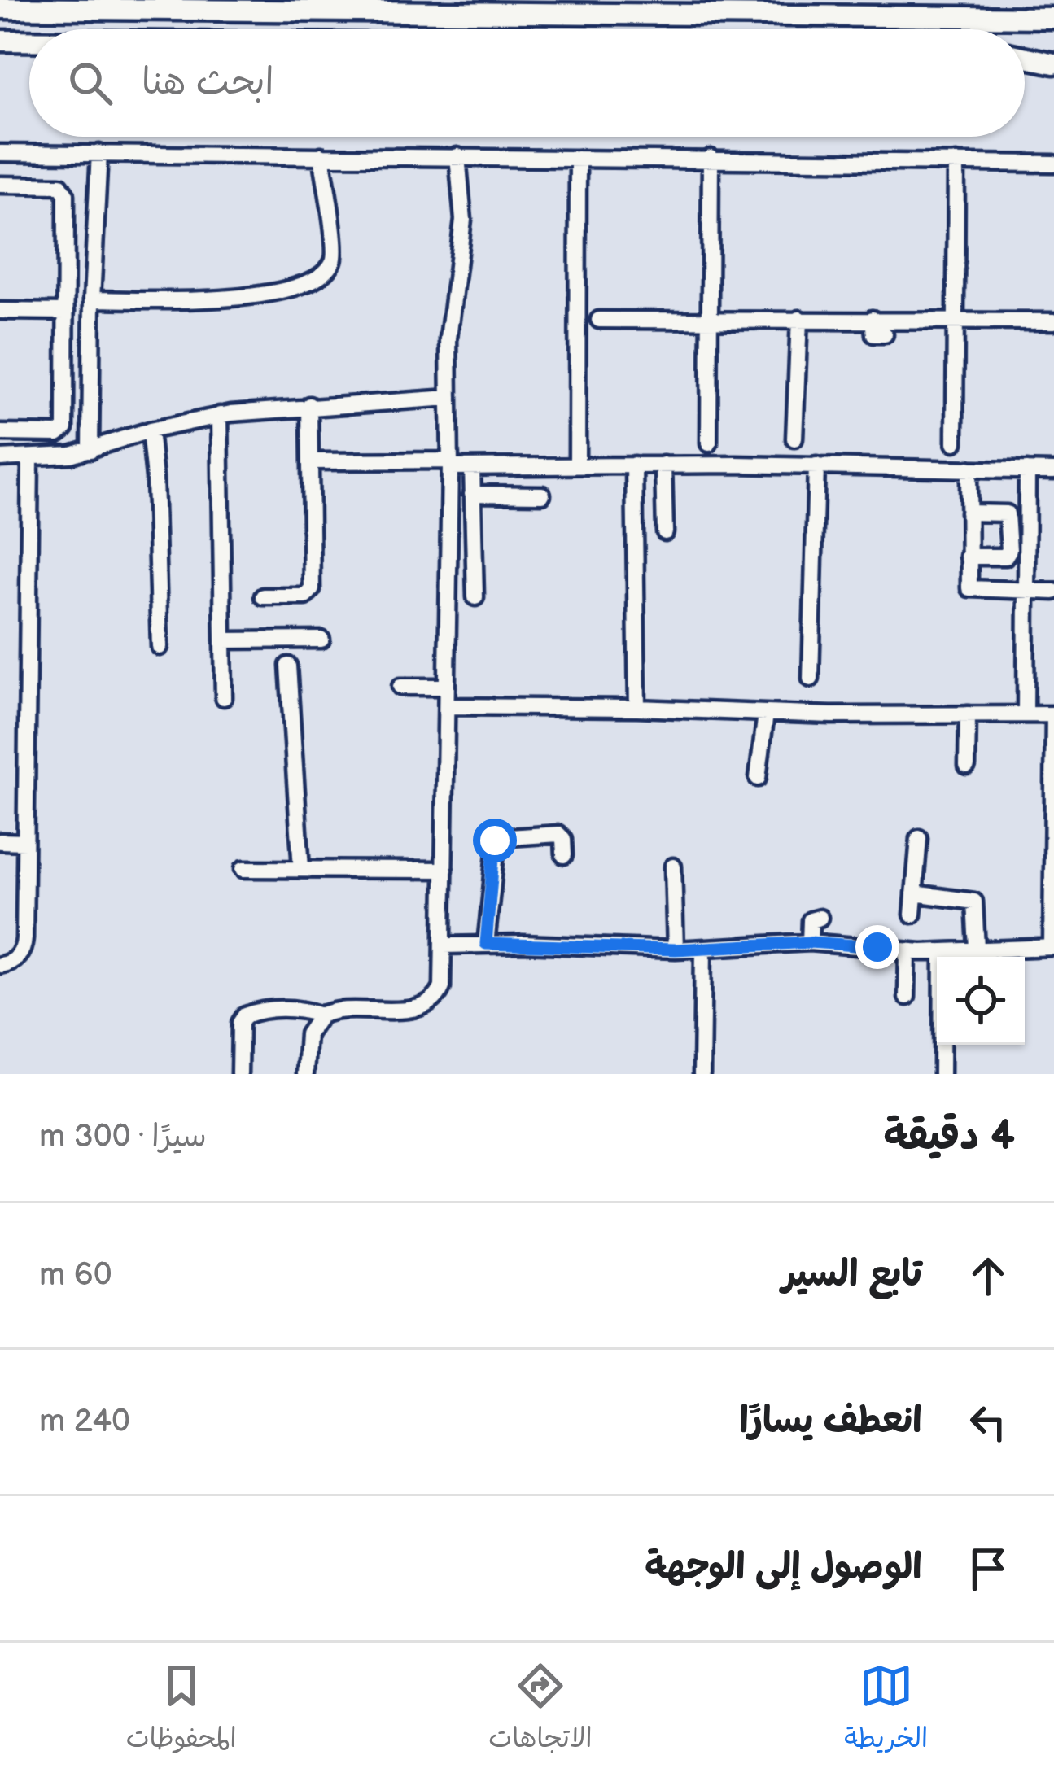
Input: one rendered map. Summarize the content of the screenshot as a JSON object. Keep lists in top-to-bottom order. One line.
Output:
{"page":{"search":"ابحث هنا","heading":["4 دقيقة","سيرًا · 300 m"],"list":[["تابع السير","60 m"],["انعطف يسارًا","240 m"],"الوصول إلى الوجهة"],"nav":["الخريطة","الاتجاهات","المحفوظات"]}}
